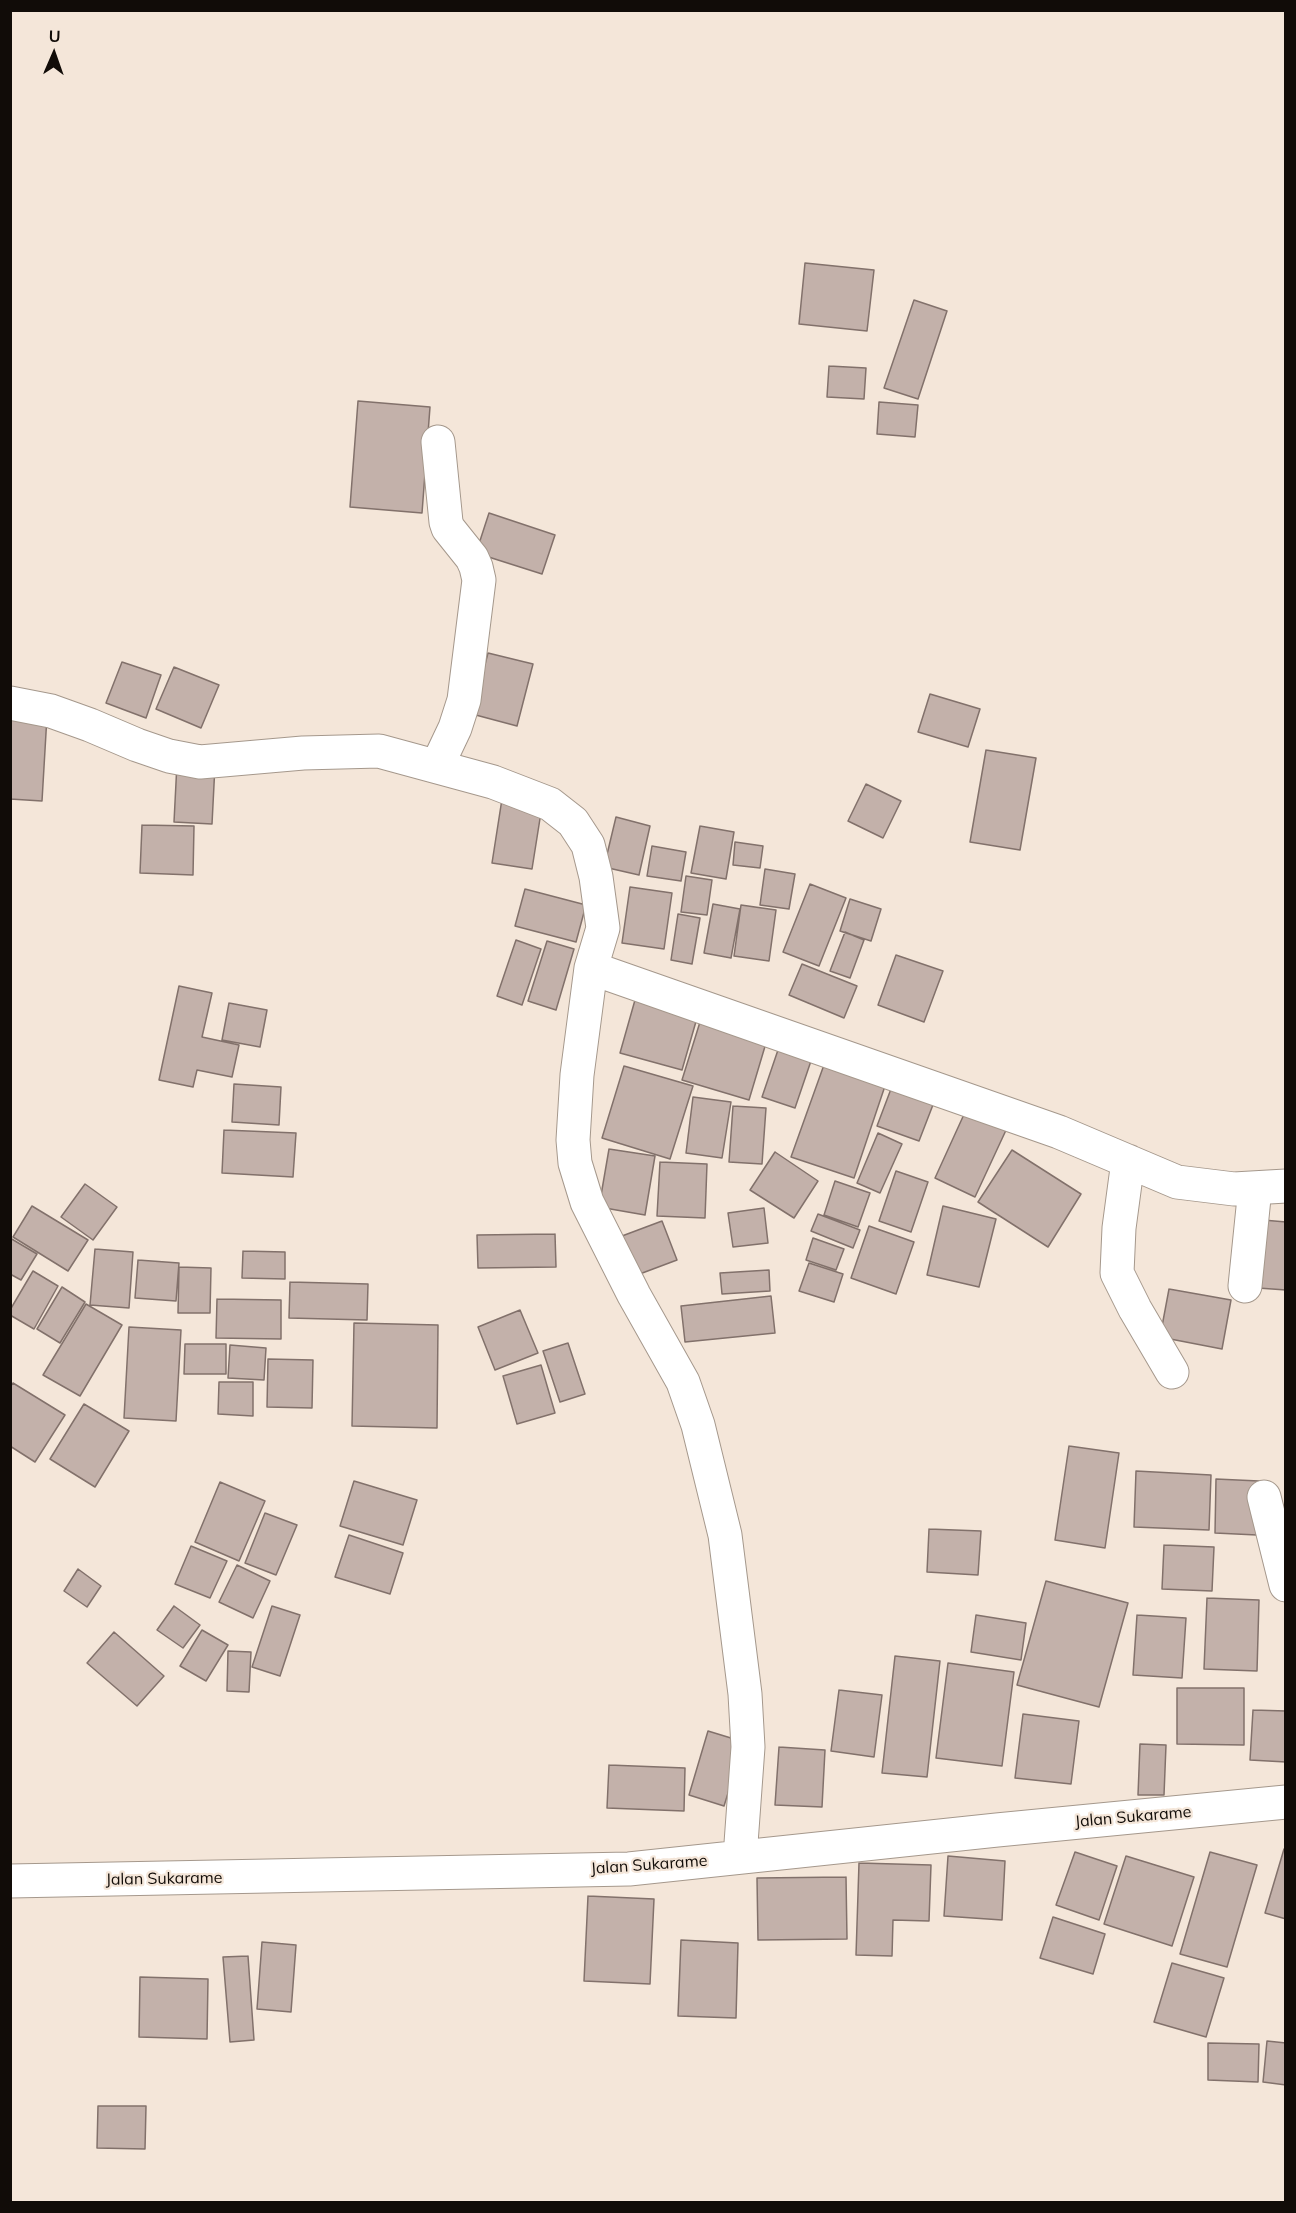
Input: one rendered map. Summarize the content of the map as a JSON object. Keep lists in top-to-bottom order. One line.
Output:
{"streets":{"street":["Jalan Sukarame"]},"north":"top"}
